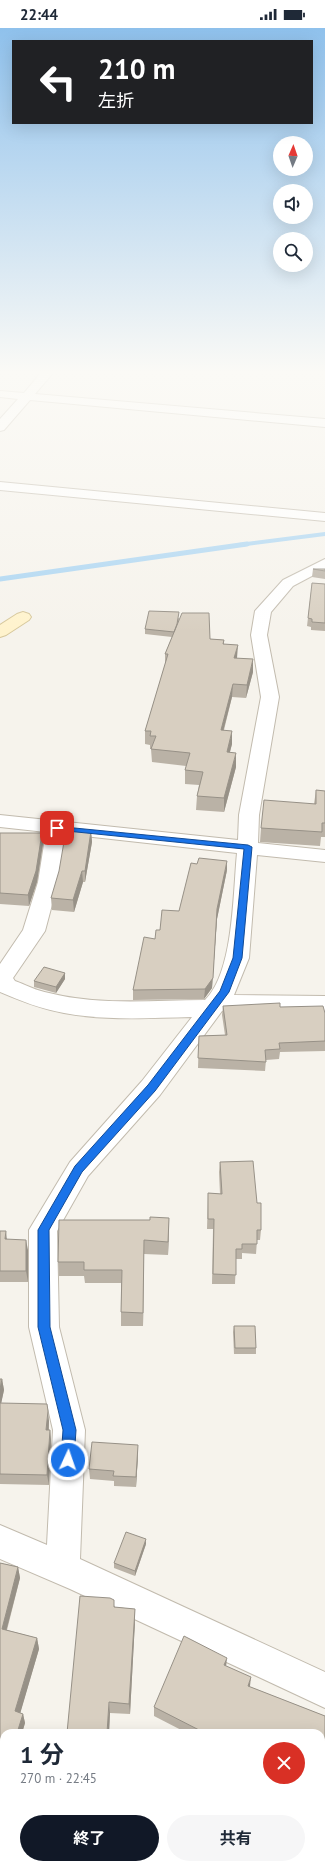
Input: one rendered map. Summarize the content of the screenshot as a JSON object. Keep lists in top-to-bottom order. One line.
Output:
{"north":"top","page":{"status":"22:44","turn":["210 m","左折"],"heading":["1 分","270 m · 22:45"],"buttons":["終了","共有"]}}
